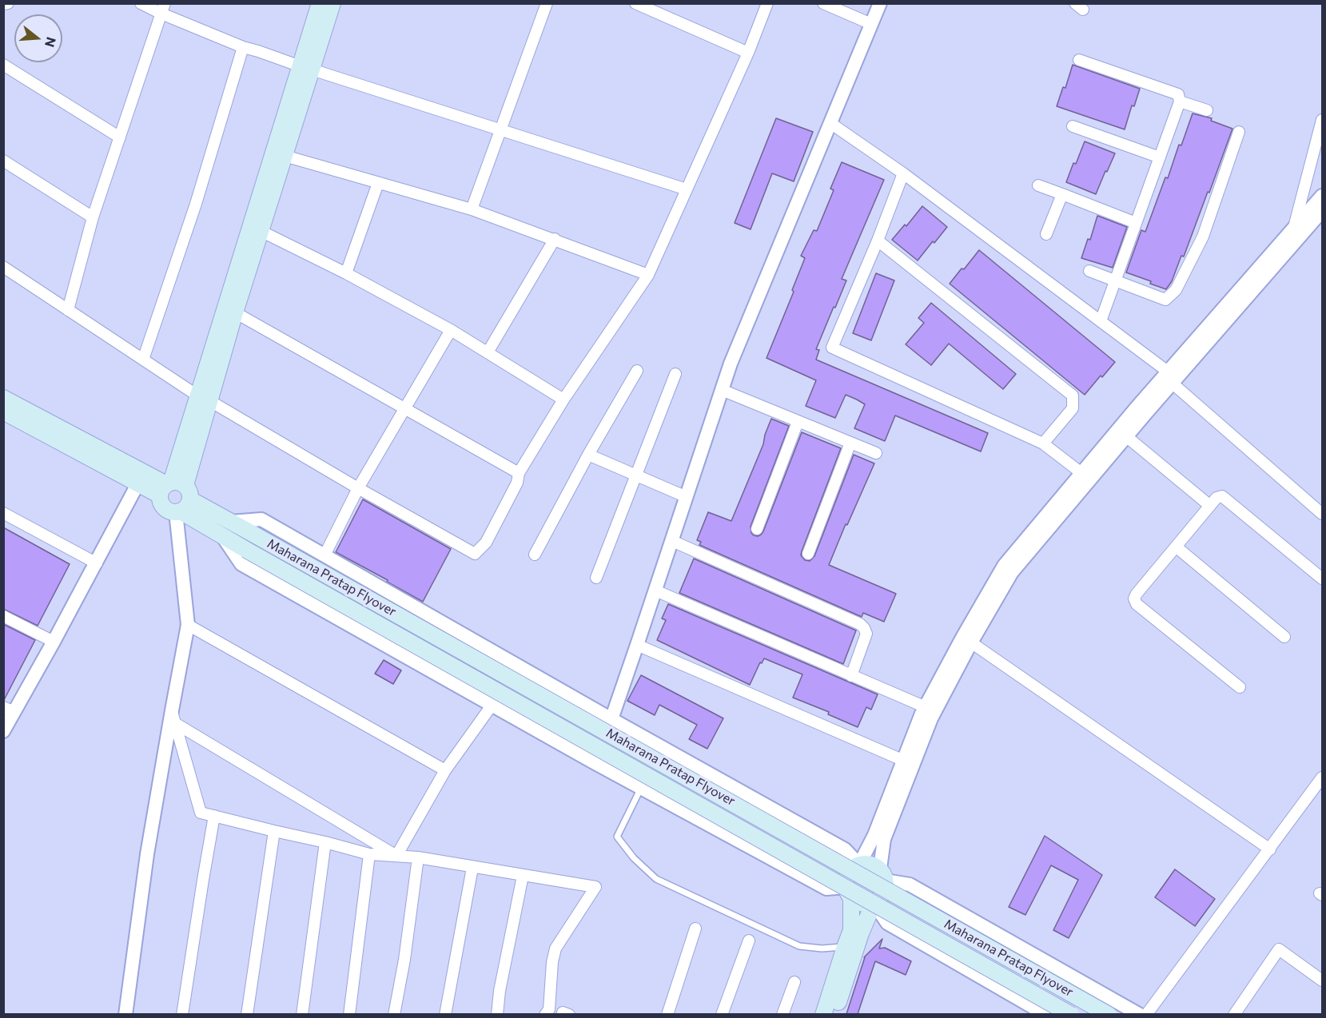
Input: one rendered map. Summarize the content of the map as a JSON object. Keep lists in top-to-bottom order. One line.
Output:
{"streets":{"main road":["Maharana Pratap Flyover"]},"north":"right"}
